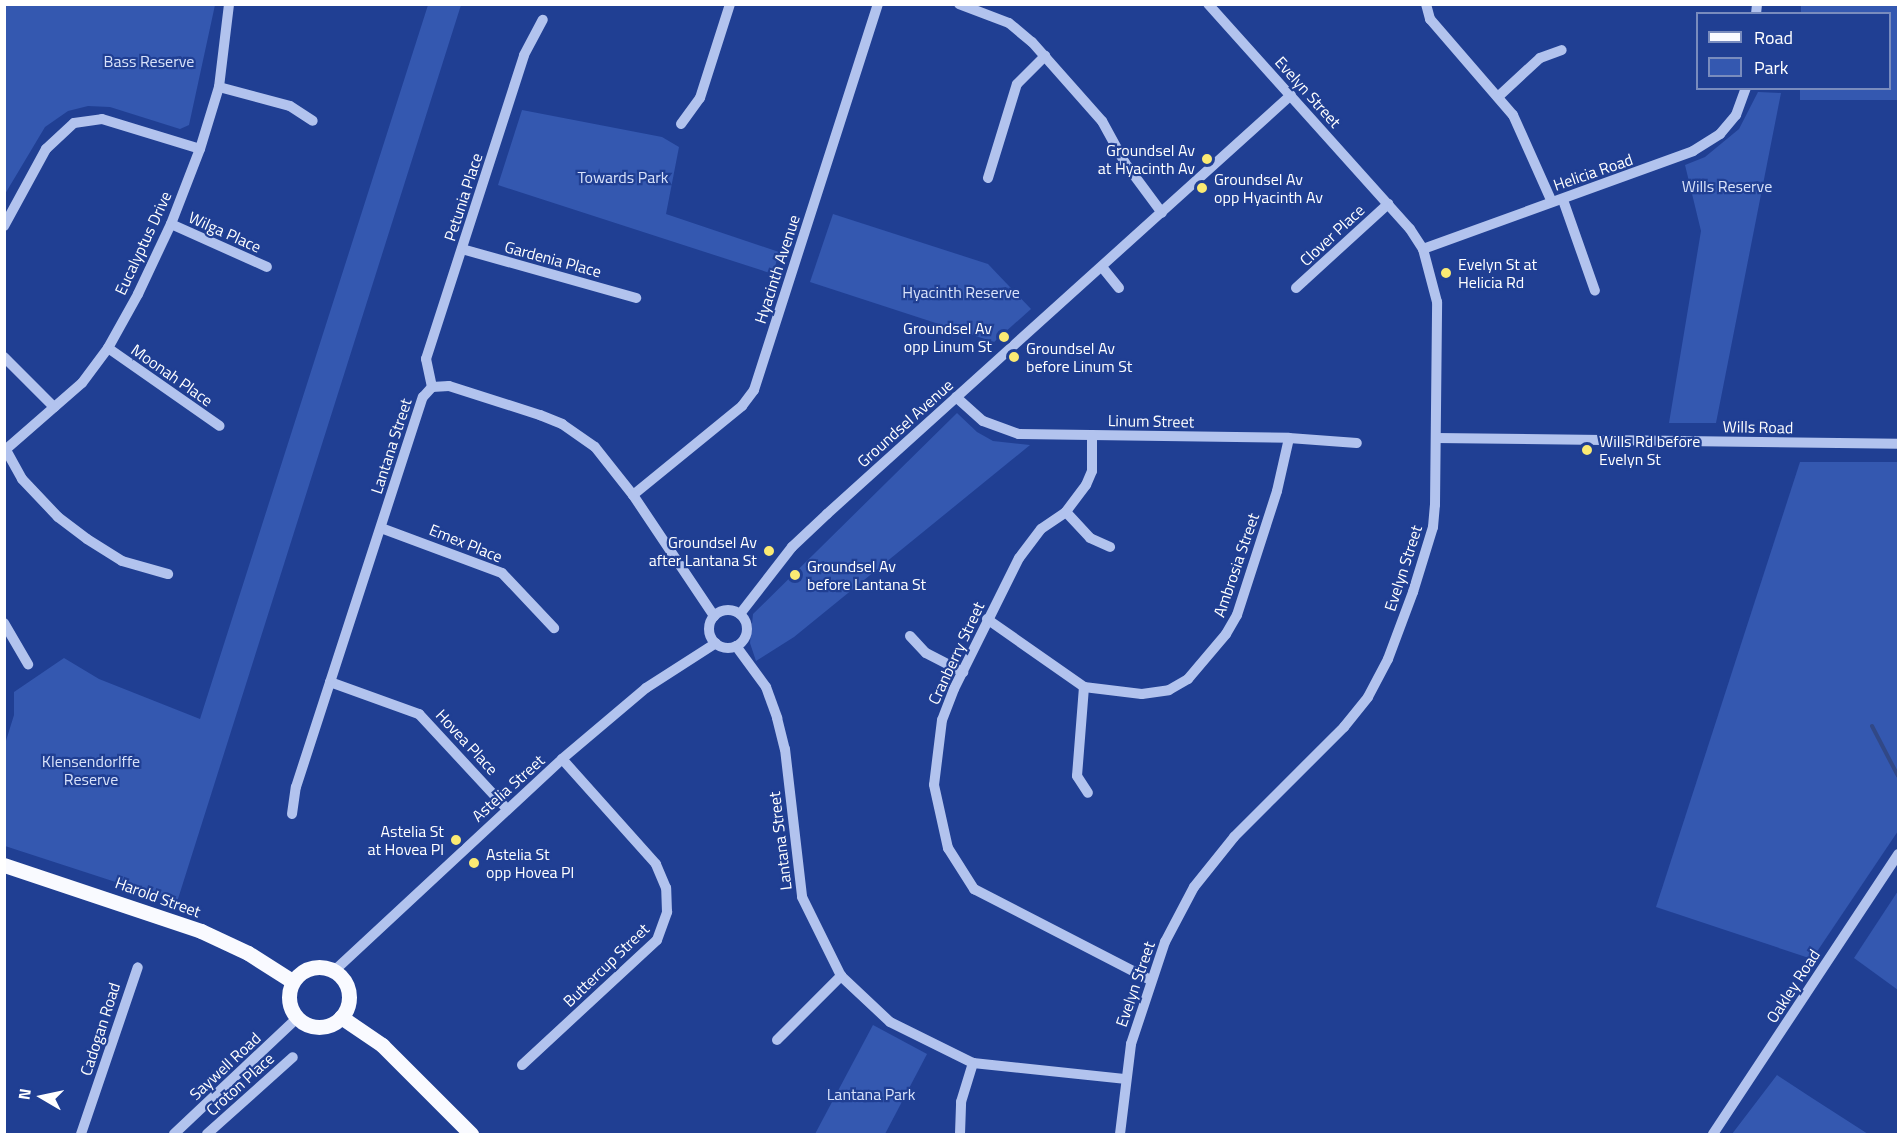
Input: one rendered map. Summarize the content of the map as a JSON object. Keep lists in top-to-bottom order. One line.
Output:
{"streets":{"main road":["Harold Street"],"street":["Evelyn Street","Helicia Road","Petunia Place","Wilga Place","Clover Place","Eucalyptus Drive","Gardenia Place","Hyacinth Avenue","Moonah Place","Linum Street","Groundsel Avenue","Wills Road","Lantana Street","Emex Place","Ambrosia Street","Cranberry Street","Hovea Place","Astelia Street","Buttercup Street","Oakley Road","Cadogan Road","Saywell Road","Croton Place"]},"crossings":[["Evelyn Street","Helicia Road"],["Evelyn Street","Clover Place"],["Evelyn Street","Groundsel Avenue"],["Evelyn Street","Wills Road"],["Evelyn Street","Lantana Street"],["Evelyn Street","Cranberry Street"],["Petunia Place","Gardenia Place"],["Petunia Place","Lantana Street"],["Wilga Place","Eucalyptus Drive"],["Eucalyptus Drive","Moonah Place"],["Hyacinth Avenue","Lantana Street"],["Linum Street","Groundsel Avenue"],["Linum Street","Ambrosia Street"],["Linum Street","Cranberry Street"],["Groundsel Avenue","Lantana Street"],["Groundsel Avenue","Astelia Street"],["Lantana Street","Emex Place"],["Lantana Street","Hovea Place"],["Lantana Street","Astelia Street"],["Ambrosia Street","Cranberry Street"],["Hovea Place","Astelia Street"],["Astelia Street","Harold Street"],["Astelia Street","Buttercup Street"],["Astelia Street","Saywell Road"],["Harold Street","Saywell Road"]],"parks":["Bass Reserve","Towards Park","Wills Reserve","Hyacinth Reserve","Klensendorlffe Reserve","Lantana Park"],"places":["Groundsel Av at Hyacinth Av","Groundsel Av opp Hyacinth Av","Evelyn St at Helicia Rd","Groundsel Av opp Linum St","Groundsel Av before Linum St","Wills Rd before Evelyn St","Groundsel Av after Lantana St","Groundsel Av before Lantana St","Astelia St at Hovea Pl","Astelia St opp Hovea Pl"],"legend":["Road","Park"],"north":"left"}
